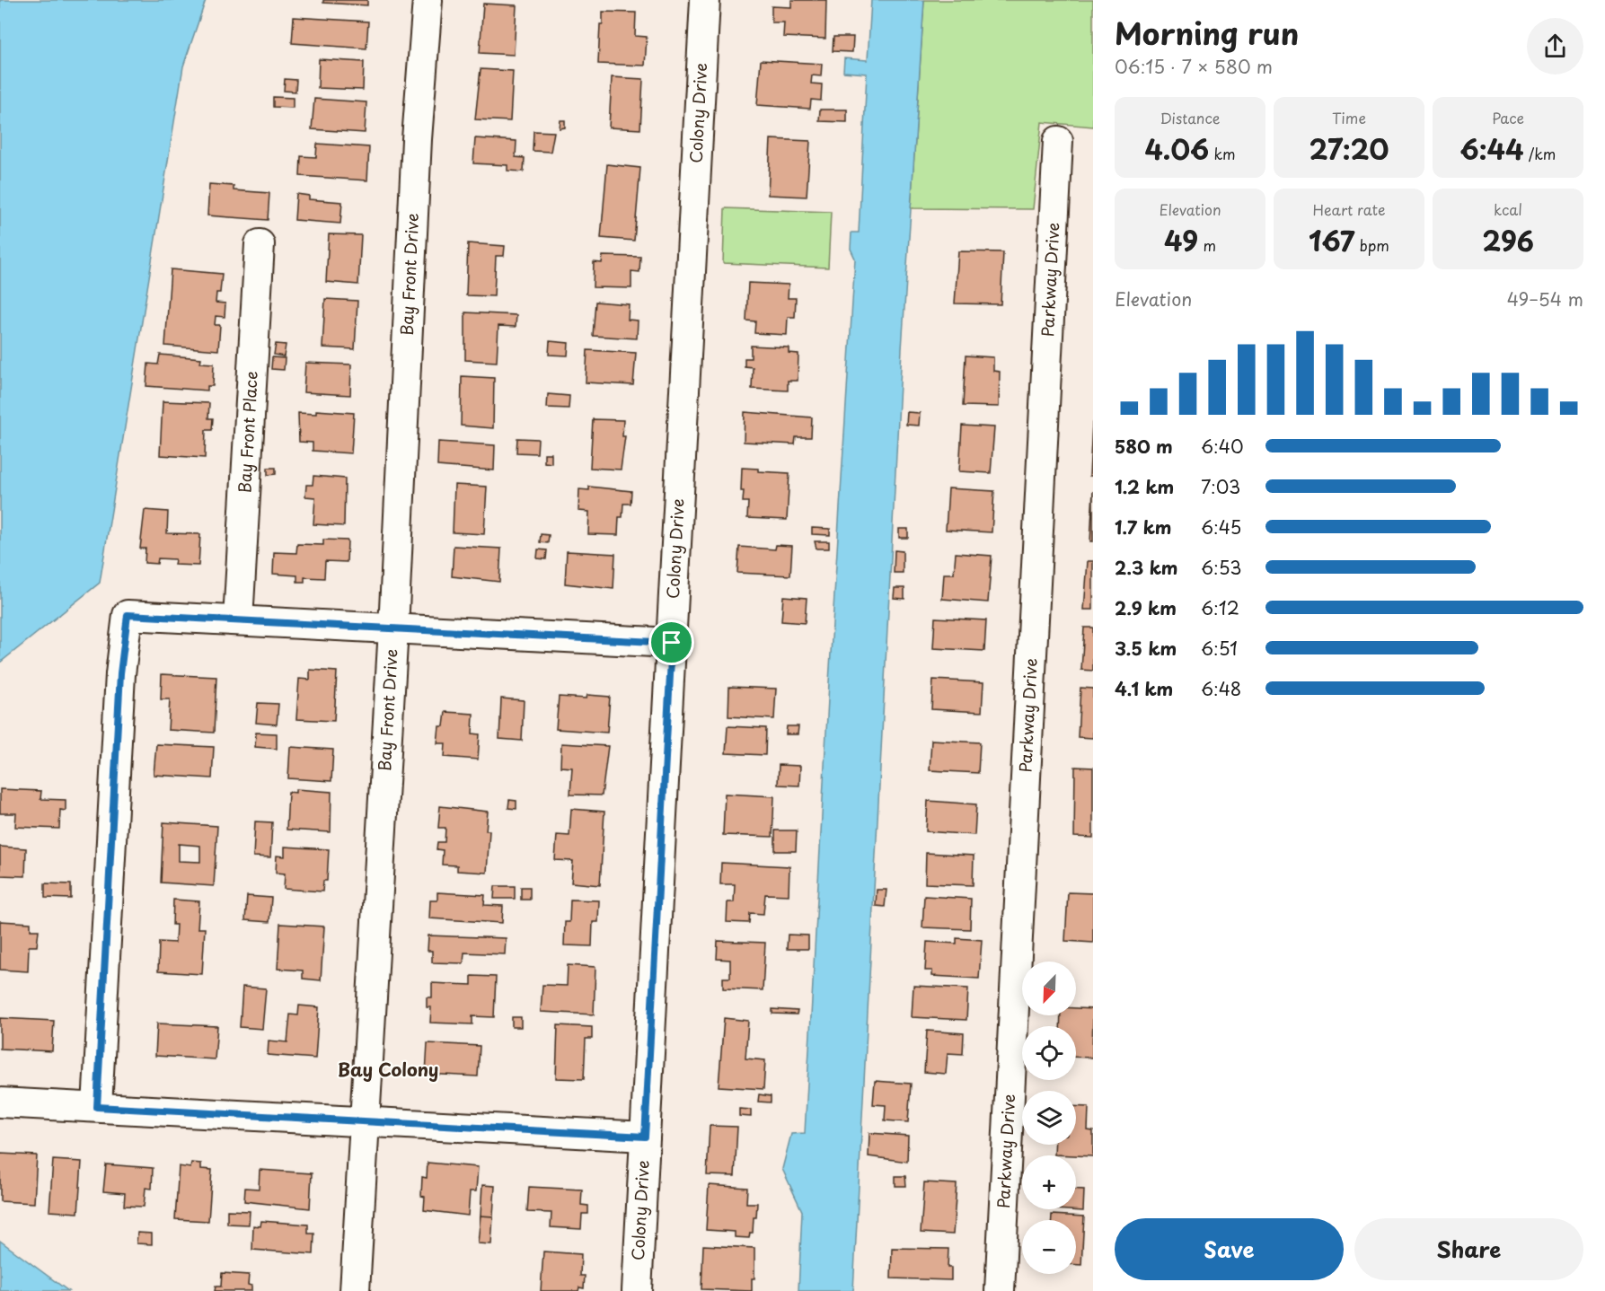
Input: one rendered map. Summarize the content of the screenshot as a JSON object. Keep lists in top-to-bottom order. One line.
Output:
{"streets":{"street":["Colony Drive","Bay Front Drive","Parkway Drive","Bay Front Place"]},"districts":["Bay Colony"],"north":"bottom left","page":{"heading":["Morning run","06:15 · 7 × 580 m"],"stats":[["Distance","4.06 km"],["Time","27:20"],["Pace","6:44 /km"],["Elevation","49 m"],["Heart rate","167 bpm"],["kcal","296"]],"chart":["Elevation","49–54 m"],"list":[{"name":"580 m","note":"6:40"},{"name":"1.2 km","note":"7:03"},{"name":"1.7 km","note":"6:45"},{"name":"2.3 km","note":"6:53"},{"name":"2.9 km","note":"6:12"},{"name":"3.5 km","note":"6:51"},{"name":"4.1 km","note":"6:48"}],"map_buttons":["+","−"],"buttons":["Save","Share"]}}
